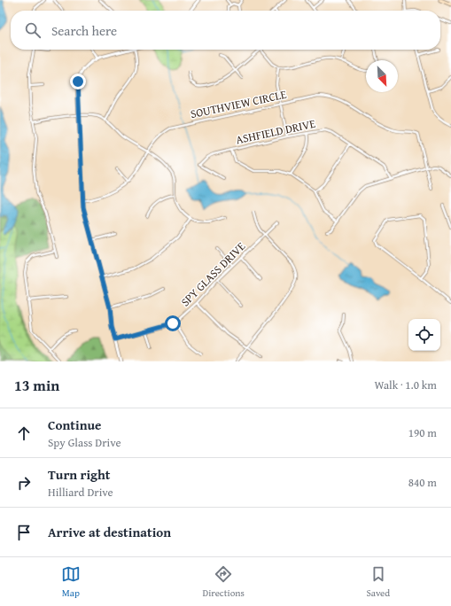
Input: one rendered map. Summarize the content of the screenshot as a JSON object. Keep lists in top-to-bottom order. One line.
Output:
{"streets":{"street":["SOUTHVIEW CIRCLE","ASHFIELD DRIVE","SPY GLASS DRIVE"]},"north":"bottom right","page":{"search":"Search here","heading":["13 min","Walk · 1.0 km"],"list":[["Continue","Spy Glass Drive","190 m"],["Turn right","Hilliard Drive","840 m"],"Arrive at destination"],"nav":["Map","Directions","Saved"]}}
